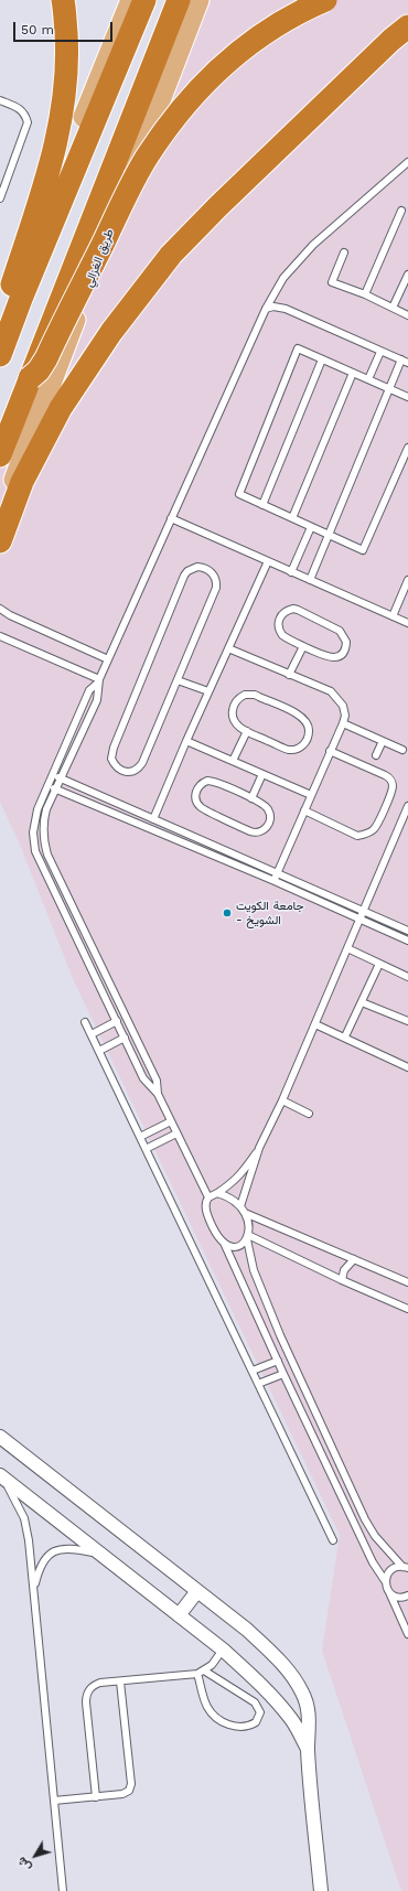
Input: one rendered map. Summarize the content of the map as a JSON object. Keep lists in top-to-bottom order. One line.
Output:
{"streets":{"highway":["طريق الغزالي"]},"places":["جامعة الكويت - الشويخ"],"scale_bar":"50 m","north":"bottom left"}
